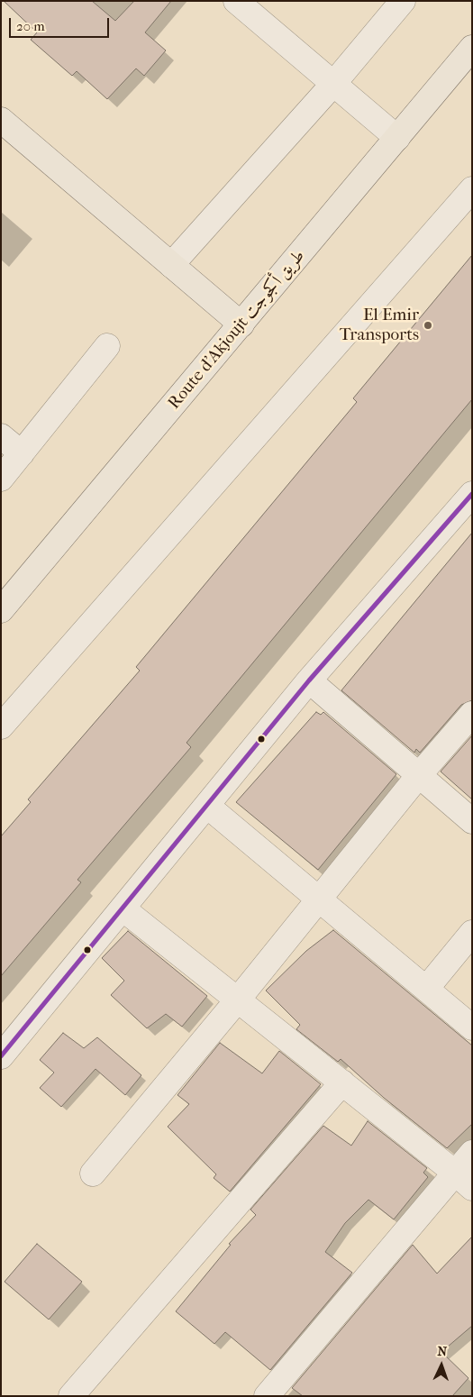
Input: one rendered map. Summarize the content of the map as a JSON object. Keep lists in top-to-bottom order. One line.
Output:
{"streets":{"main road":["Route d'Akjoujt طريق أكجوجت"]},"places":["El Emir Transports"],"scale_bar":"20 m","north":"top"}
